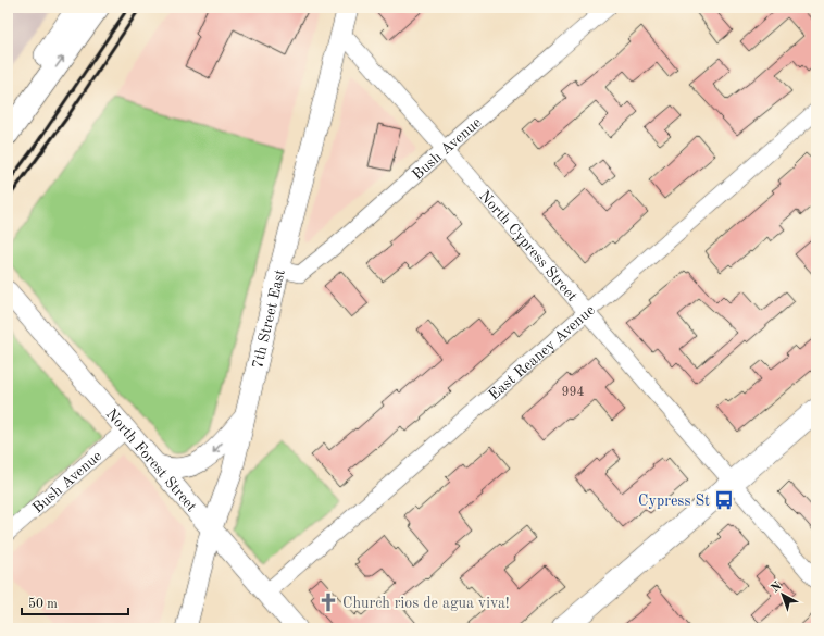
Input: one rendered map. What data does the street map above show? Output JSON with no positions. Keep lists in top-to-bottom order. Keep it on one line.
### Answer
{"streets":{"street":["Bush Avenue","North Cypress Street","7th Street East","East Reaney Avenue","North Forest Street"]},"crossings":[["Bush Avenue","North Cypress Street"],["Bush Avenue","7th Street East"],["Bush Avenue","North Forest Street"],["North Cypress Street","7th Street East"],["North Cypress Street","East Reaney Avenue"],["7th Street East","North Forest Street"],["East Reaney Avenue","North Forest Street"]],"places":{"bus stop":["Cypress St"],"church":["Church rios de agua viva!"]},"house_numbers":["994"],"scale_bar":"50 m","north":"top left"}
